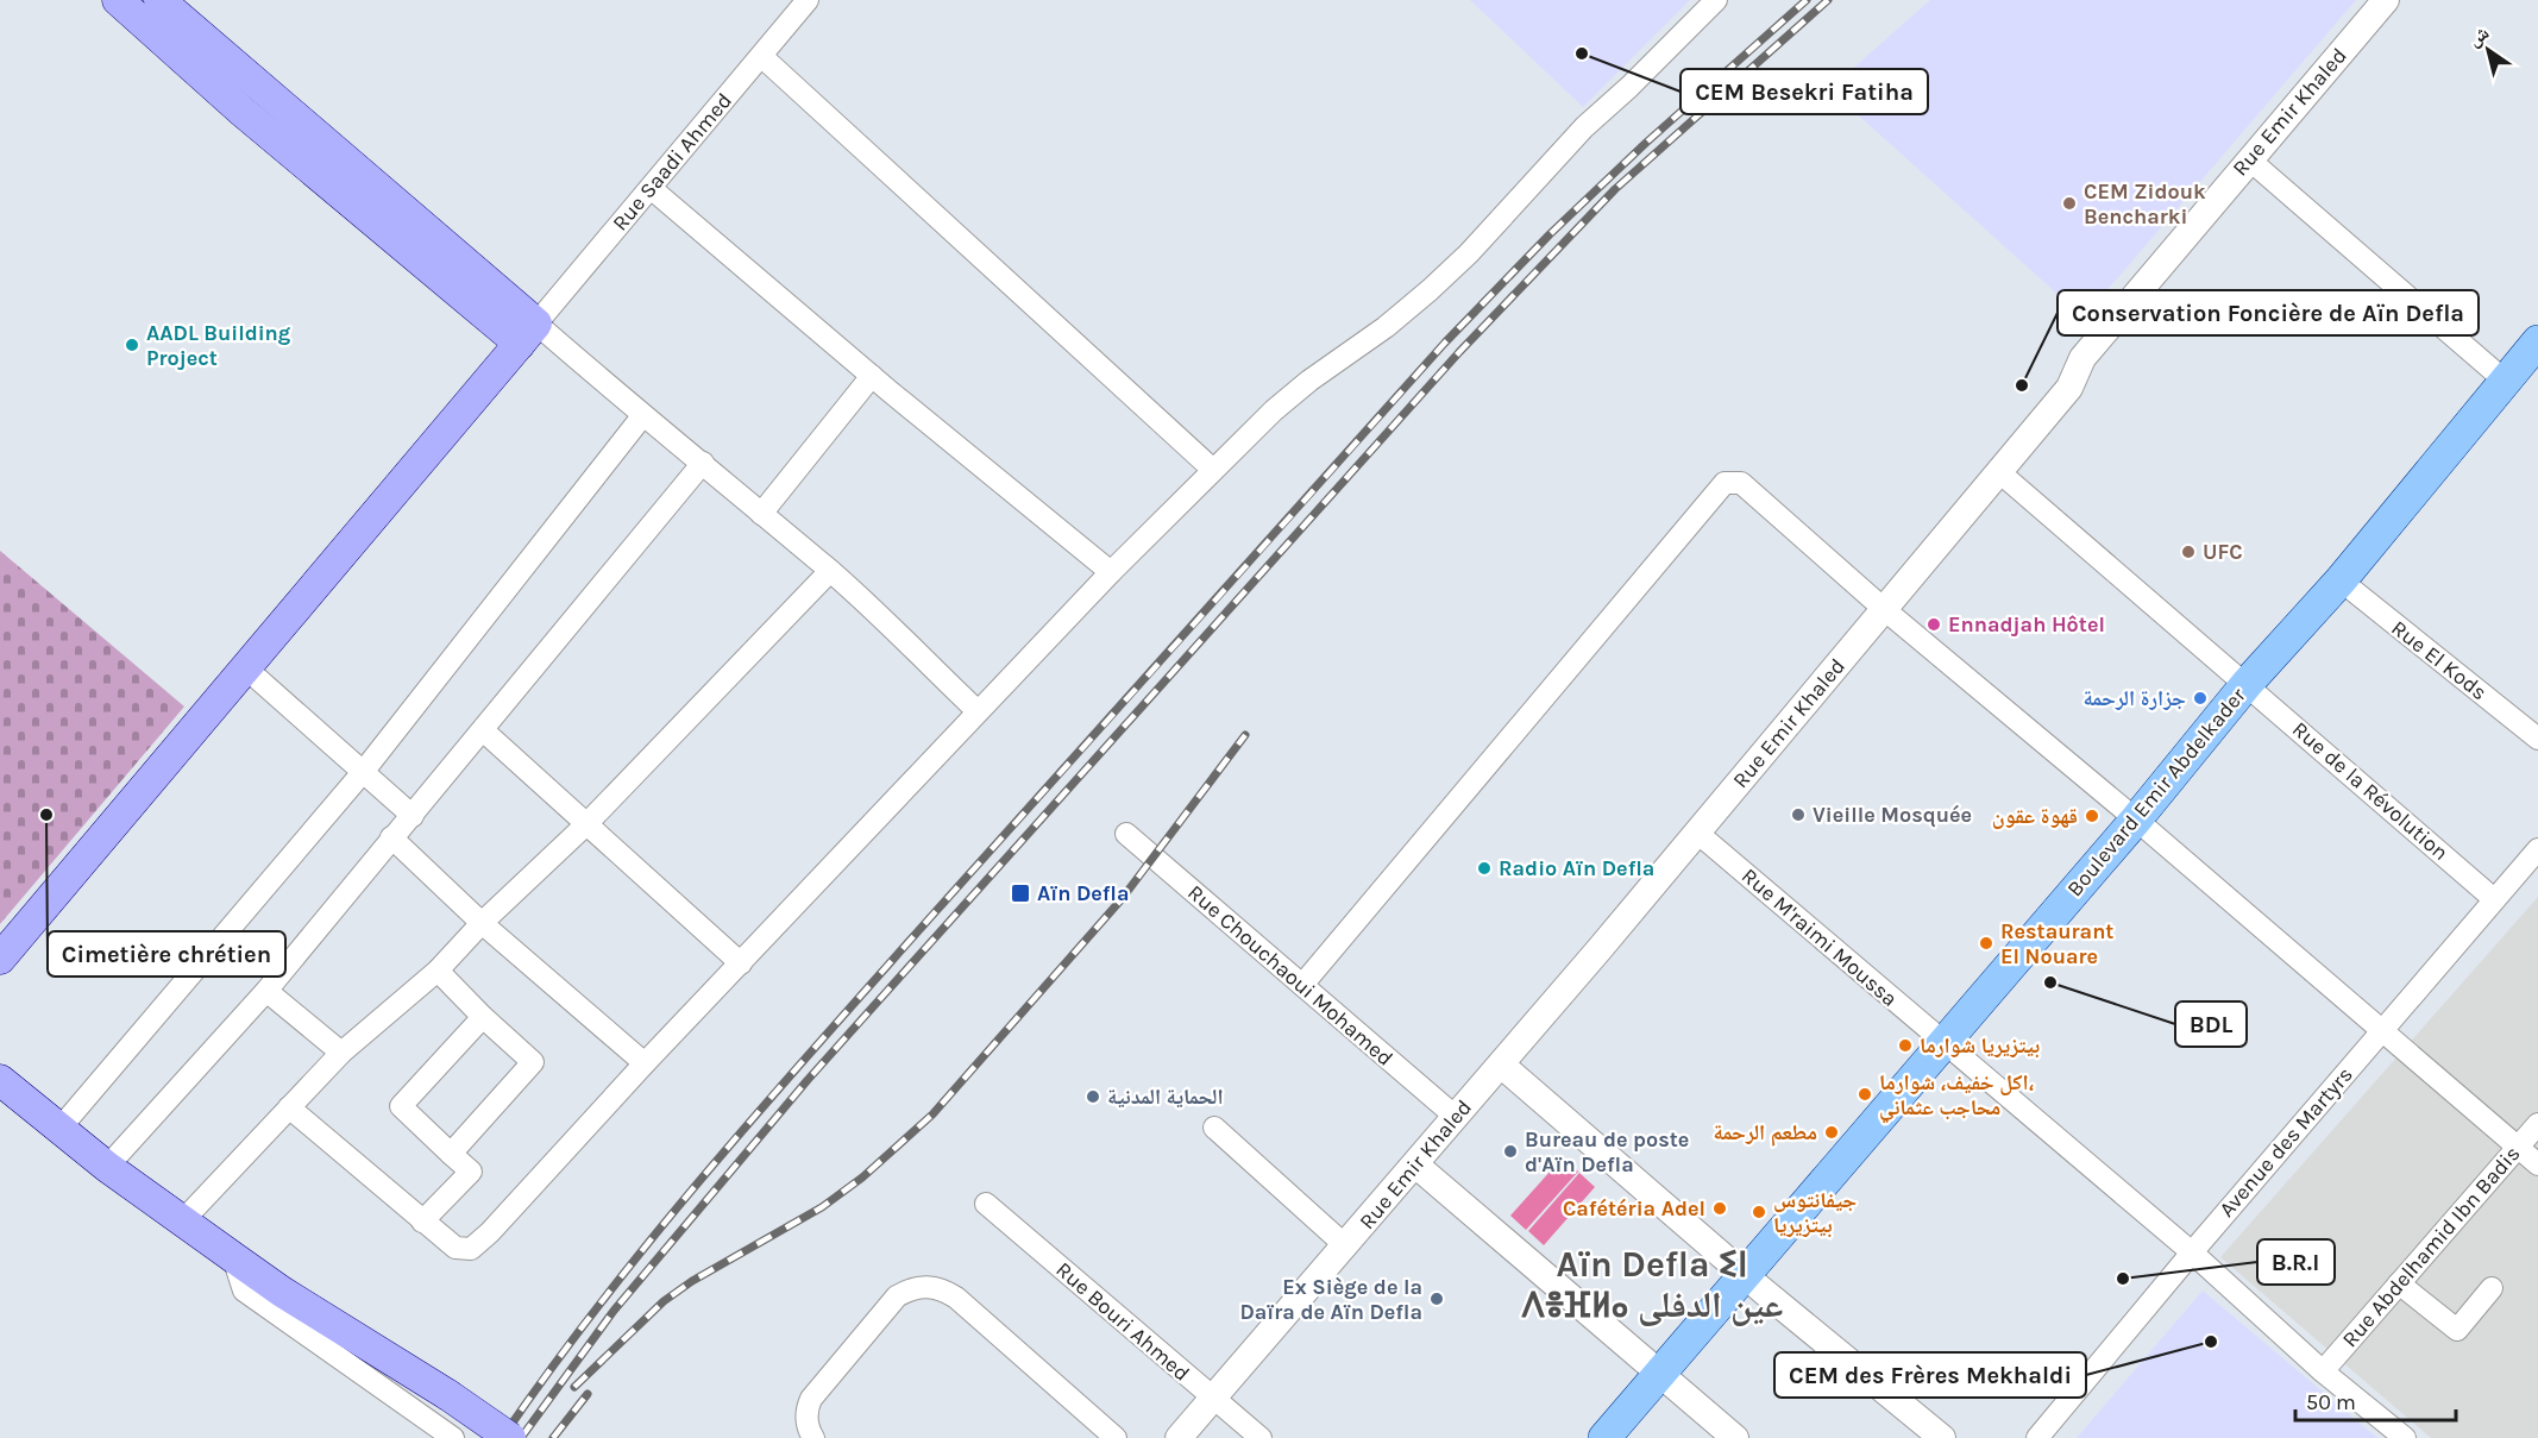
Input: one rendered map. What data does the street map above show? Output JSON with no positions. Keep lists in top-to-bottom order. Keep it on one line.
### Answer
{"streets":{"main road":["Boulevard Emir Abdelkader"],"street":["Rue Emir Khaled","Rue Saadi Ahmed","Rue El Kods","Rue de la Révolution","Rue M'raimi Moussa","Rue Chouchaoui Mohamed","Avenue des Martyrs","Rue Abdelhamid Ibn Badis","Rue Bouri Ahmed"]},"crossings":[["Rue Emir Khaled","Rue de la Révolution"],["Rue Emir Khaled","Rue M'raimi Moussa"],["Rue Emir Khaled","Rue Chouchaoui Mohamed"],["Rue Emir Khaled","Rue Bouri Ahmed"],["Rue El Kods","Boulevard Emir Abdelkader"],["Rue de la Révolution","Boulevard Emir Abdelkader"],["Rue de la Révolution","Avenue des Martyrs"],["Boulevard Emir Abdelkader","Rue M'raimi Moussa"],["Rue M'raimi Moussa","Avenue des Martyrs"],["Rue M'raimi Moussa","Rue Abdelhamid Ibn Badis"]],"districts":["Aïn Defla ⵉⵏ ⴷⴻⴼⵍⴰ عين الدفلى"],"places":{"other":["CEM Besekri Fatiha","CEM Zidouk Bencharki","AADL Building Project","Conservation Foncière de Aïn Defla","UFC","Ennadjah Hôtel","جزارة الرحمة","Cimetière chrétien","Vieille Mosquée","قهوة عقون","Radio Aïn Defla","Restaurant El Nouare","BDL","بيتزيريا شوارما","اكل خفيف، شوارما، محاجب عثماني","الحماية المدنية","مطعم الرحمة","Bureau de poste d'Aïn Defla","Cafétéria Adel","جيفانتوس بيتزيريا","B.R.I","Ex Siège de la Daïra de Aïn Defla","CEM des Frères Mekhaldi"],"transit":["Aïn Defla"]},"scale_bar":"50 m","north":"top left"}
